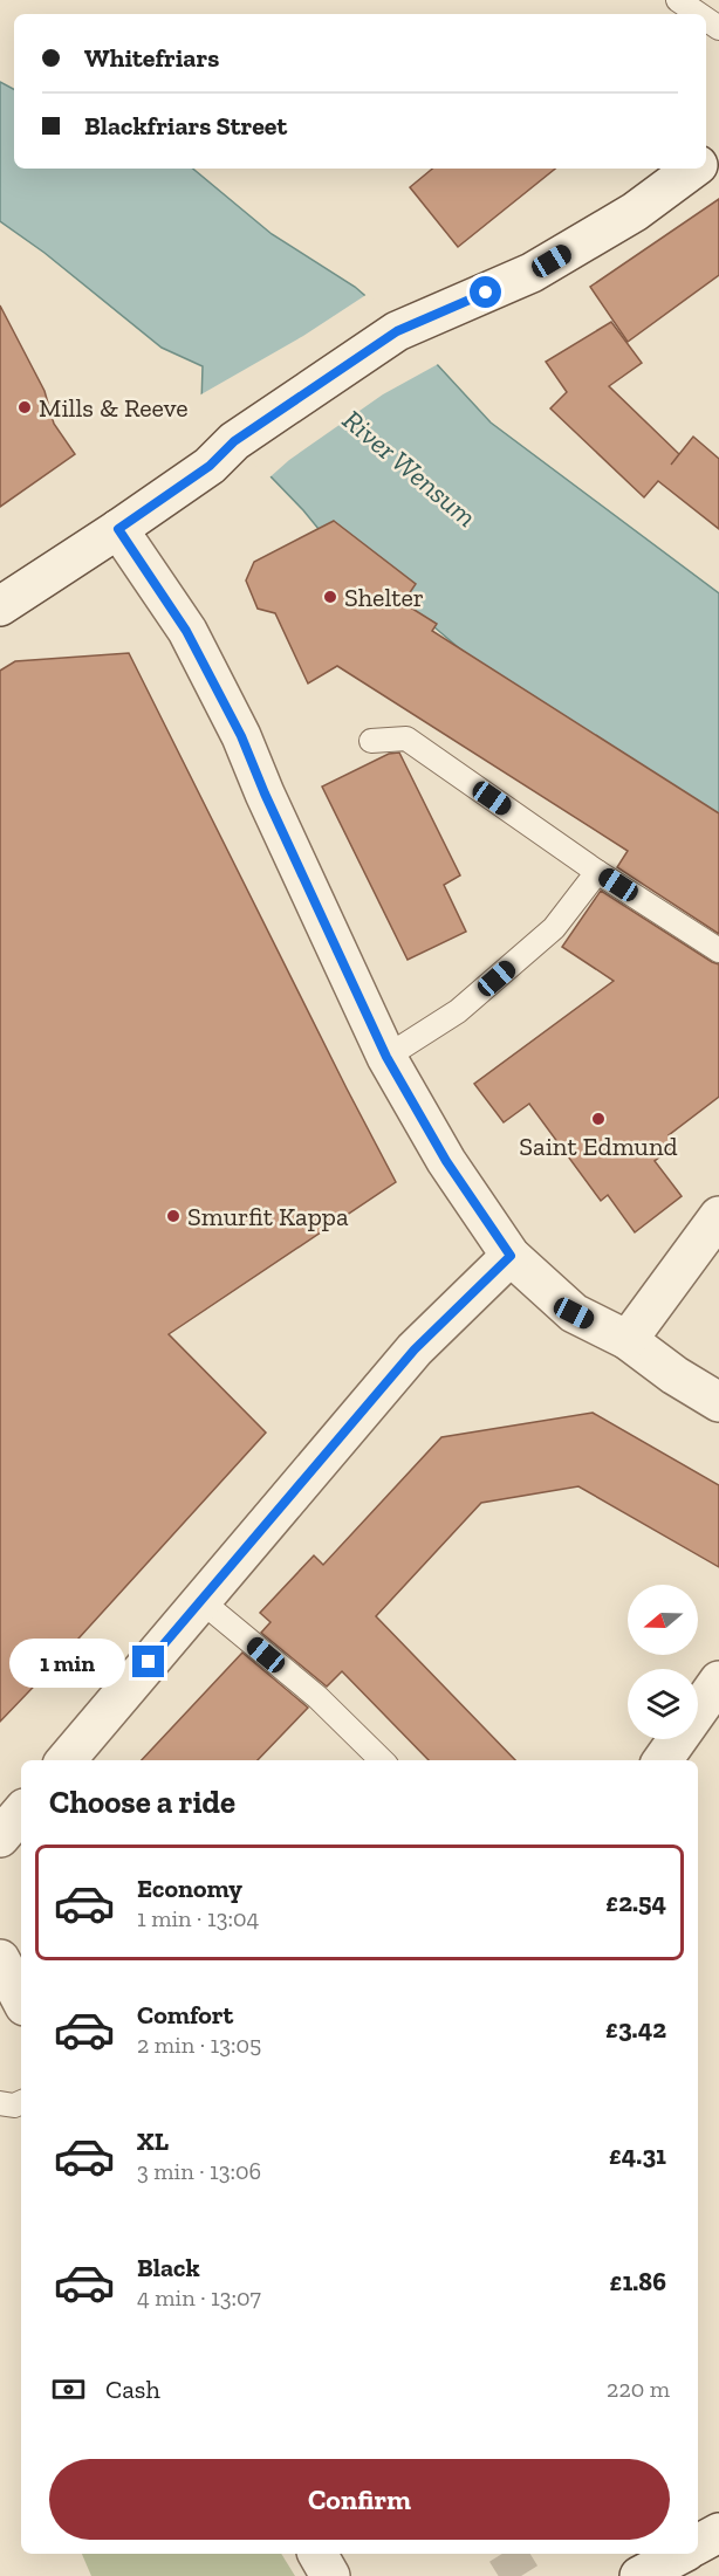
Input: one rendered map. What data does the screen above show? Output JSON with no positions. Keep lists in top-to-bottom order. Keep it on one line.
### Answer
{"water":["River Wensum"],"places":["Mills & Reeve","Shelter","Saint Edmund","Smurfit Kappa"],"north":"left","page":{"banner":["Whitefriars","Blackfriars Street"],"bubble":"1 min","heading":"Choose a ride","list":[{"name":"Economy","note":"1 min · 13:04","value":"£2.54"},{"name":"Comfort","note":"2 min · 13:05","value":"£3.42"},{"name":"XL","note":"3 min · 13:06","value":"£4.31"},{"name":"Black","note":"4 min · 13:07","value":"£1.86"}],"pay":["Cash","220 m"],"buttons":"Confirm"}}
